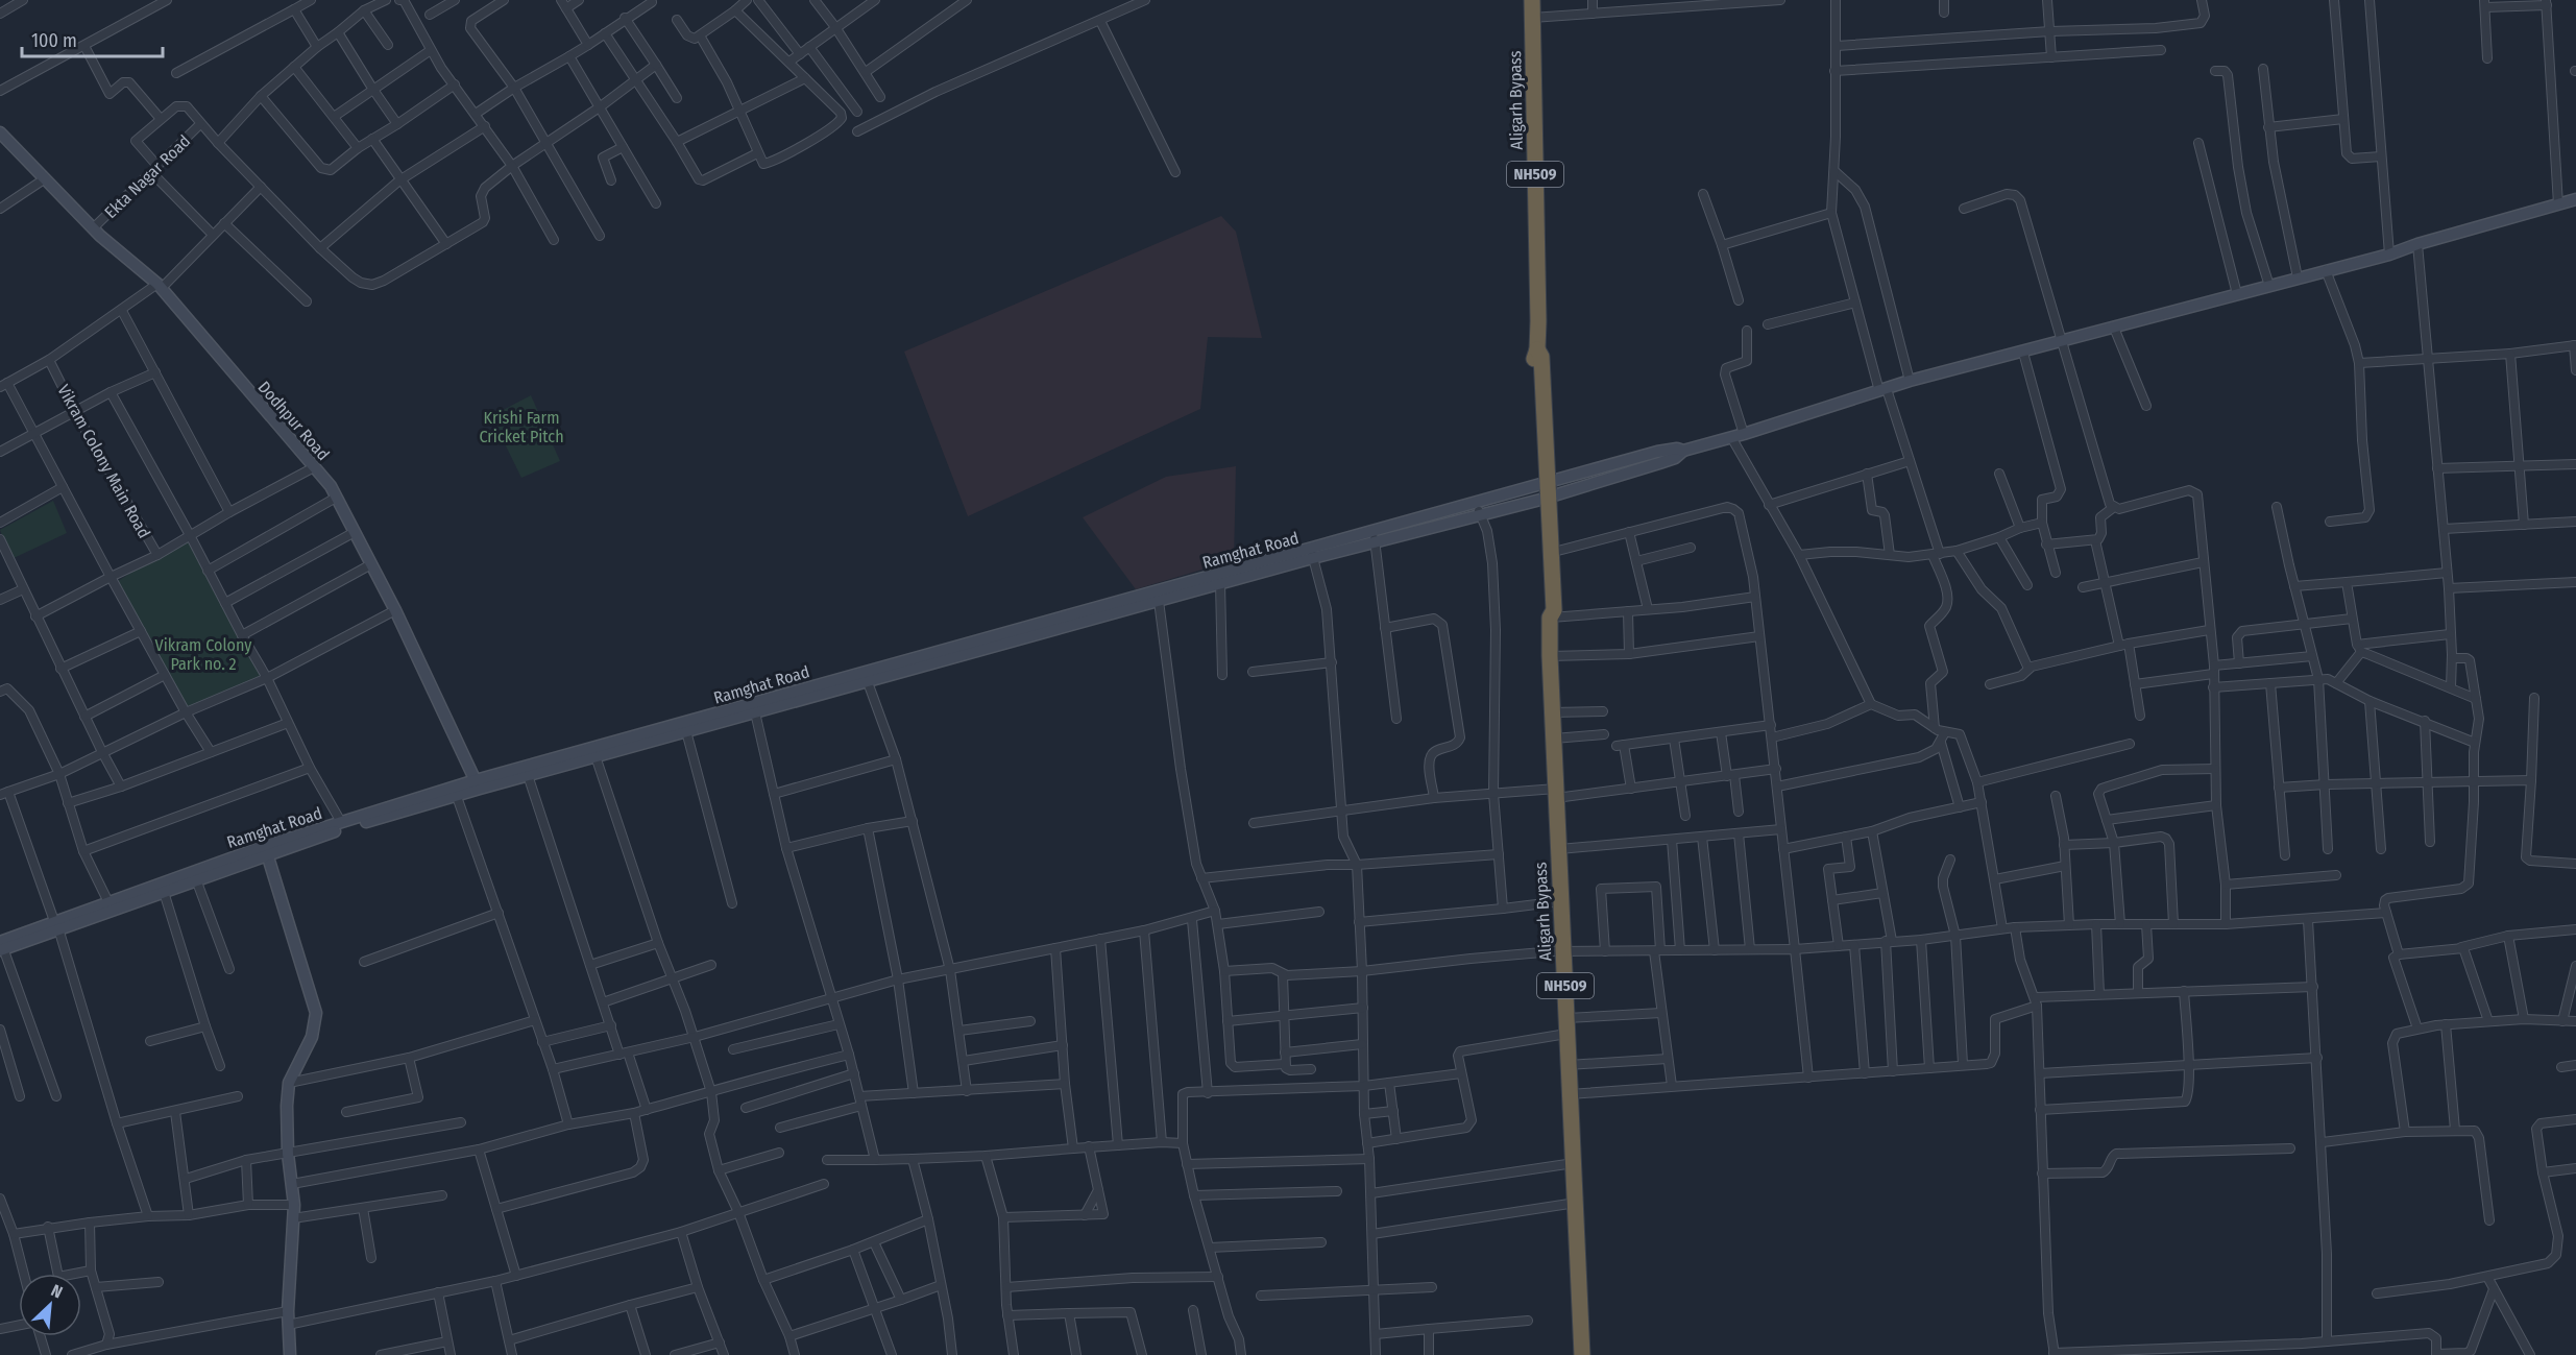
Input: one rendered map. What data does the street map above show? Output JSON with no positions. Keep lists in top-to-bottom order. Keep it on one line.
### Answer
{"streets":{"highway":["Aligarh Bypass","NH509"],"main road":["Dodhpur Road","Ramghat Road"],"street":["Ekta Nagar Road","Vikram Colony Main Road"]},"crossings":[["Aligarh Bypass","Ramghat Road"],["Ekta Nagar Road","Dodhpur Road"],["Dodhpur Road","Ramghat Road"]],"parks":["Krishi Farm Cricket Pitch","Vikram Colony Park no. 2"],"scale_bar":"100 m","north":"top right"}
